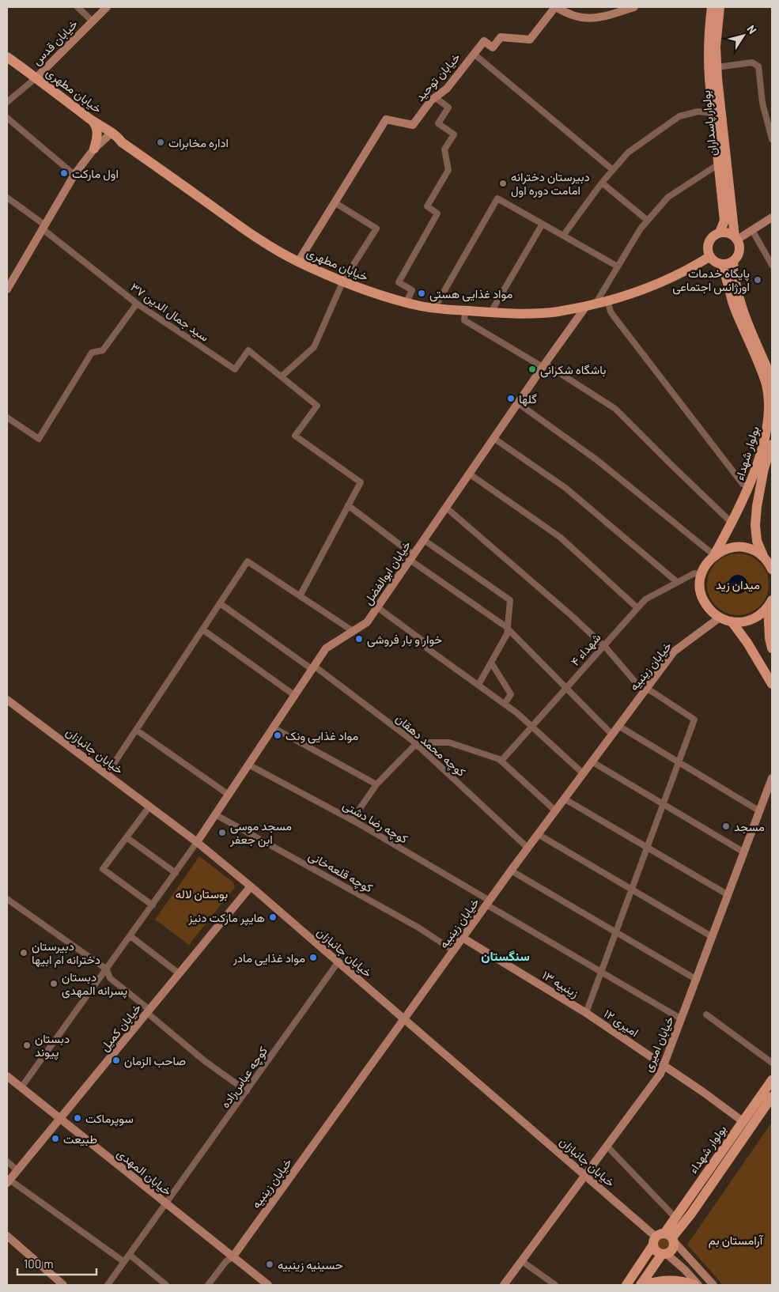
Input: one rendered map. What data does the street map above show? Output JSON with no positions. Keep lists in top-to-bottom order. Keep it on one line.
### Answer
{"streets":{"main road":["خیابان مطهری","بولوار پاسداران","بولوار شهداء"],"street":["خیابان قدس","خیابان توحید","سید جمال الدین ۳۷","خیابان ابوالفضل","شهداء ۴","خیابان زینبیه","کوچه محمد دهقان","خیابان جانبازان","کوچه رضا دشتی","کوچه قلعه‌خانی","زینبیه ۱۳","امیری ۱۲","خیابان کمیل","خیابان امیری","کوچه عباس‌زاده","خیابان المهدی"]},"crossings":[["خیابان قدس","خیابان مطهری"],["خیابان توحید","خیابان مطهری"],["خیابان مطهری","بولوار پاسداران"],["خیابان مطهری","بولوار شهداء"],["خیابان مطهری","خیابان ابوالفضل"],["بولوار پاسداران","بولوار شهداء"],["بولوار شهداء","شهداء ۴"],["بولوار شهداء","خیابان جانبازان"],["بولوار شهداء","امیری ۱۲"],["خیابان ابوالفضل","کوچه محمد دهقان"],["خیابان ابوالفضل","خیابان جانبازان"],["خیابان ابوالفضل","کوچه رضا دشتی"],["خیابان ابوالفضل","کوچه قلعه‌خانی"],["خیابان زینبیه","کوچه محمد دهقان"],["خیابان زینبیه","خیابان جانبازان"],["خیابان زینبیه","کوچه رضا دشتی"],["خیابان زینبیه","کوچه قلعه‌خانی"],["خیابان زینبیه","زینبیه ۱۳"],["خیابان زینبیه","خیابان المهدی"],["خیابان جانبازان","خیابان کمیل"],["خیابان جانبازان","خیابان امیری"],["خیابان جانبازان","کوچه عباس‌زاده"],["کوچه رضا دشتی","خیابان امیری"],["زینبیه ۱۳","امیری ۱۲"],["امیری ۱۲","خیابان امیری"],["خیابان کمیل","خیابان المهدی"],["کوچه عباس‌زاده","خیابان المهدی"]],"districts":["سنگستان"],"parks":["میدان زید","بوستان لاله","آرامستان بم"],"places":["اداره مخابرات","اول مارکت","دبیرستان دخترانه امامت دوره اول","پایگاه خدمات اورژانس اجتماعی","مواد غذایی هستی","باشگاه شکرانی","گلها","خوار و بار فروشی","مواد غذایی ونک","مسجد","مسجد موسی ابن جعفر","هایپر مارکت دنیز","دبیرستان دخترانه ام ابیها","مواد غذایی مادر","دبستان پسرانه المهدی","دبستان پیوند","صاحب الزمان","سوپرماکت","طبیعت","حسینیه زینبیه"],"scale_bar":"100 m","north":"top right"}
